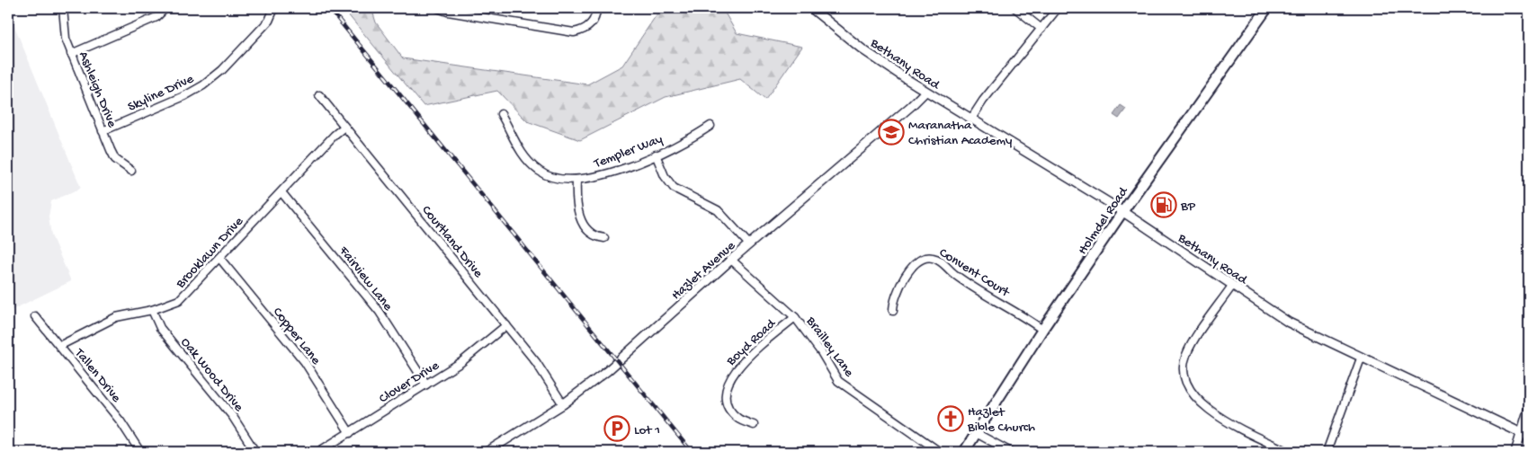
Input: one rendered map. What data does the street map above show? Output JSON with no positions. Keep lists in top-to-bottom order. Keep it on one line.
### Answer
{"streets":{"main road":["Holmdel Road"],"street":["Bethany Road","Ashleigh Drive","Skyline Drive","Templer Way","Courtland Drive","Brooklawn Drive","Hazlet Avenue","Convent Court","Fairview Lane","Copper Lane","Boyd Road","Brailley Lane","Oak Wood Drive","Tallen Drive","Clover Drive"]},"crossings":[["Bethany Road","Holmdel Road"],["Bethany Road","Hazlet Avenue"],["Ashleigh Drive","Skyline Drive"],["Holmdel Road","Convent Court"],["Courtland Drive","Brooklawn Drive"],["Courtland Drive","Hazlet Avenue"],["Courtland Drive","Clover Drive"],["Brooklawn Drive","Fairview Lane"],["Brooklawn Drive","Copper Lane"],["Brooklawn Drive","Oak Wood Drive"],["Brooklawn Drive","Tallen Drive"],["Hazlet Avenue","Brailley Lane"],["Fairview Lane","Clover Drive"],["Copper Lane","Clover Drive"],["Boyd Road","Brailley Lane"]],"places":{"school or university":["Maranatha Christian Academy"],"fuel station":["BP"],"church":["Hazlet Bible Church"],"parking":["Lot 1"]}}
